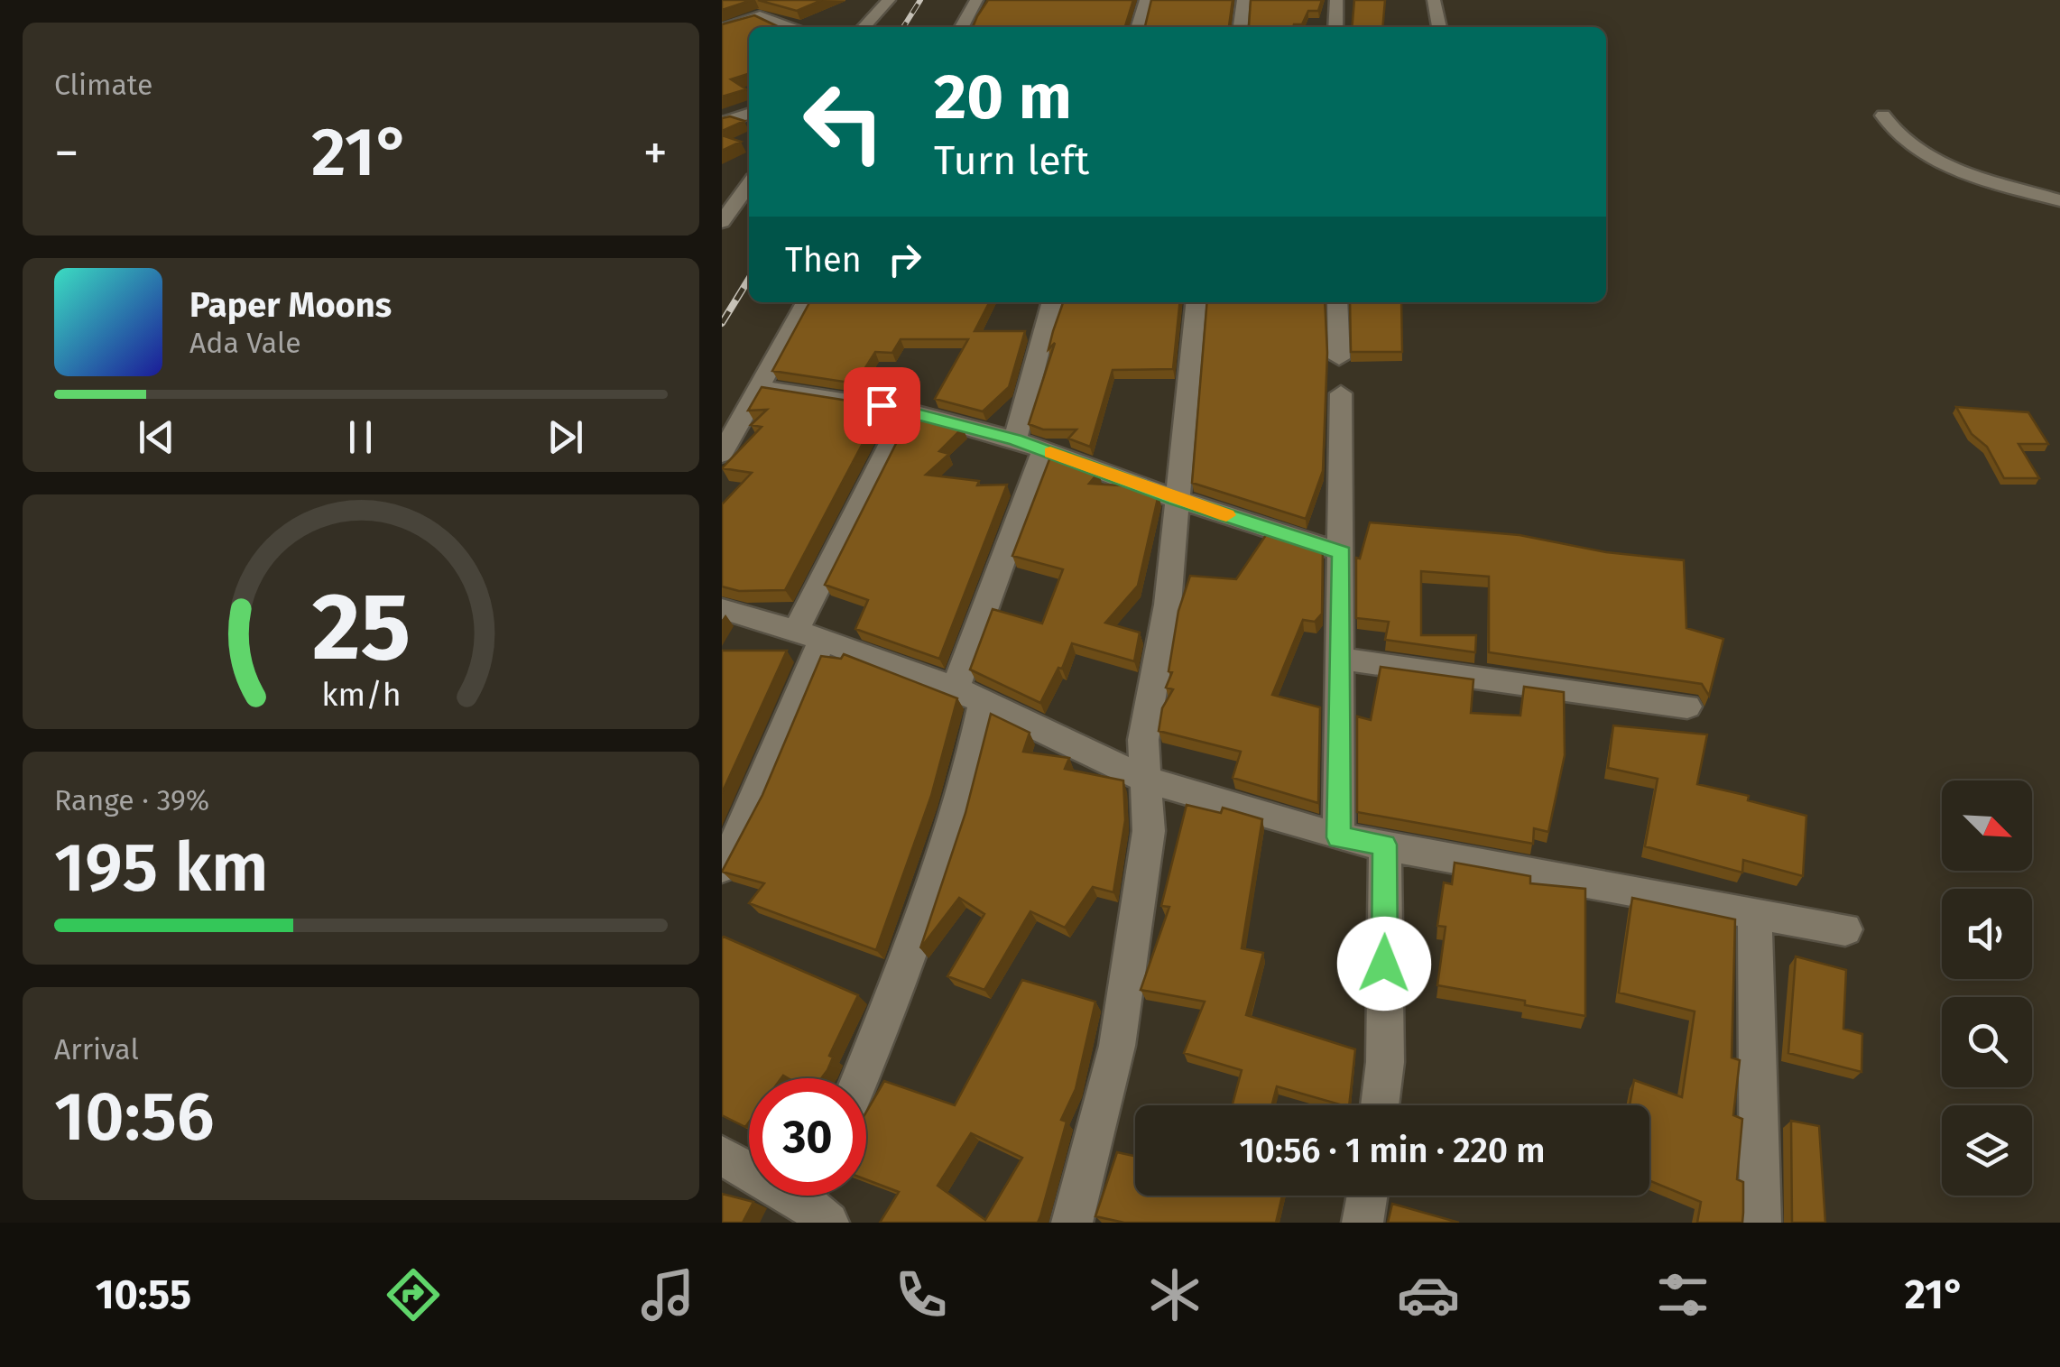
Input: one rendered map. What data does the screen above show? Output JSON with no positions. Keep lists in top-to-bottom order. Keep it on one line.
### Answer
{"north":"bottom right","page":{"tile":["Climate",["Range · 39%","195 km"],["Arrival","10:56"]],"turn":["20 m","Turn left"],"heat":["−","21°","+"],"then":"Then","song":["Paper Moons","Ada Vale"],"limit":"30","trip":"10:56 · 1 min · 220 m","tabs":["10:55","21°"],"gauge":["25","km/h"]}}
